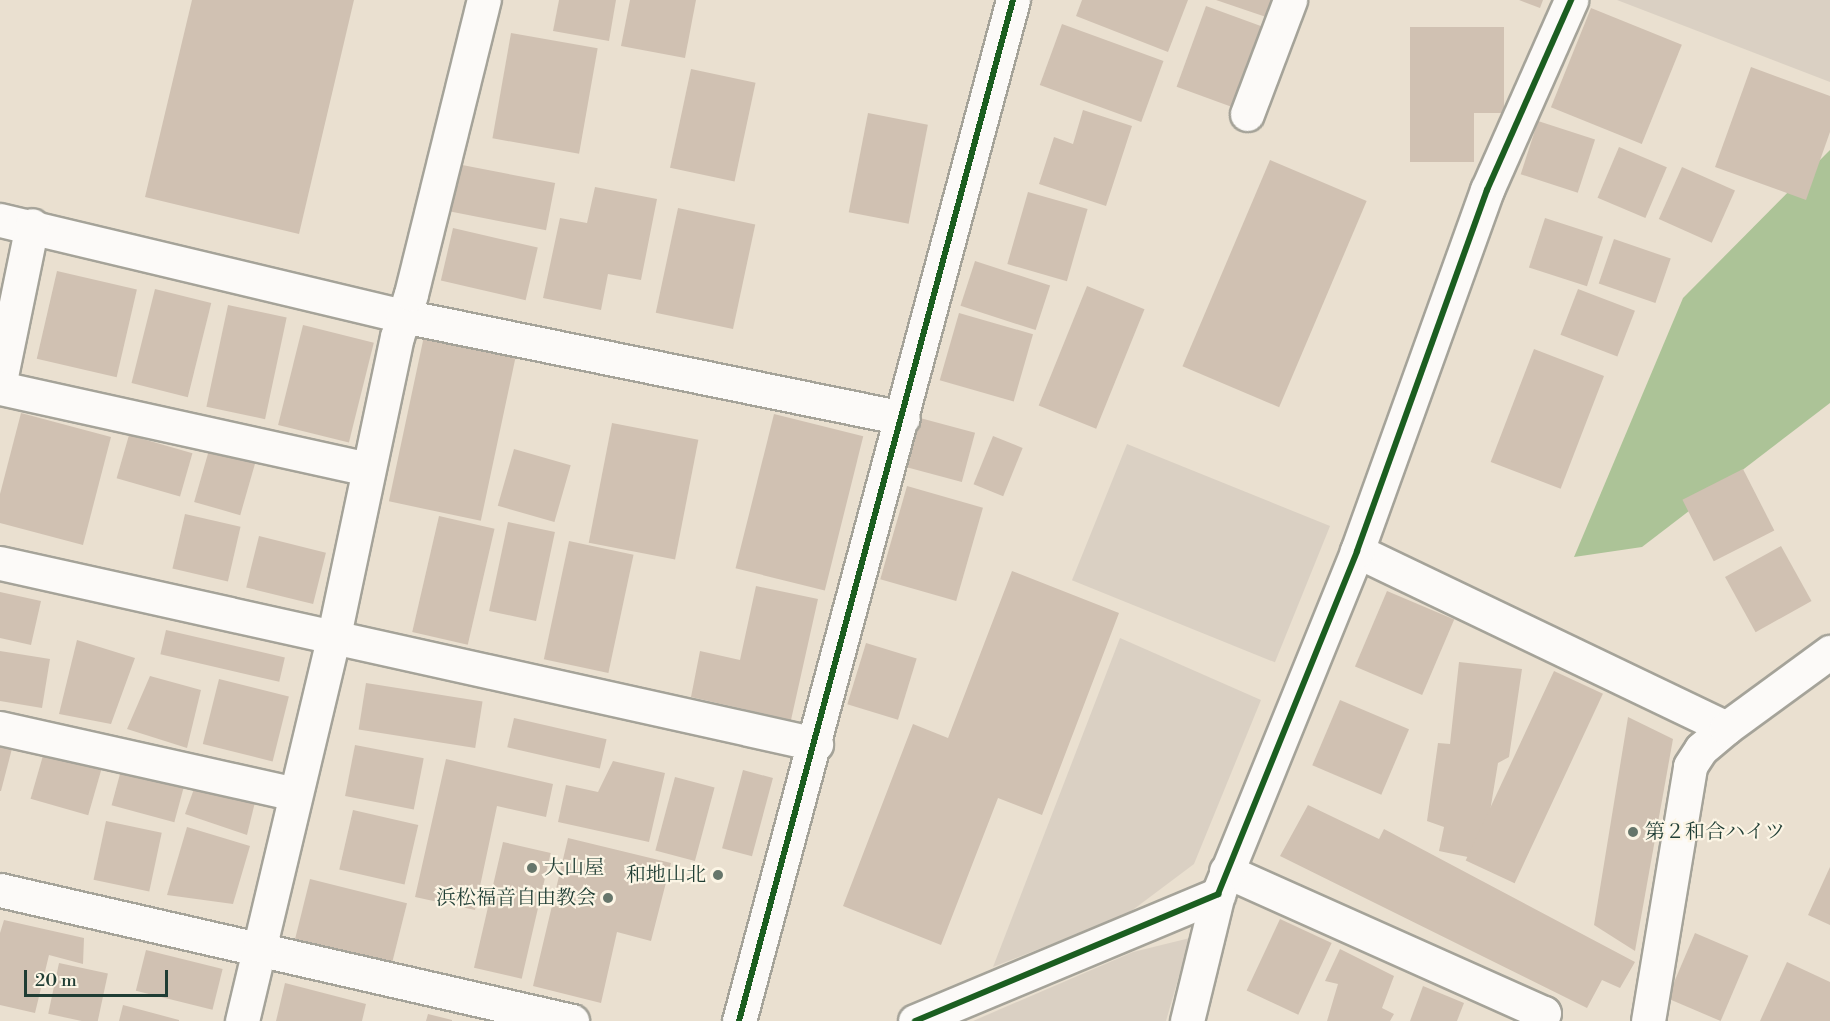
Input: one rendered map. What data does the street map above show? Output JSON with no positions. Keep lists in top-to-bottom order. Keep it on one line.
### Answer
{"places":["第２和合ハイツ","大山屋","和地山北","浜松福音自由教会"],"scale_bar":"20 m"}
